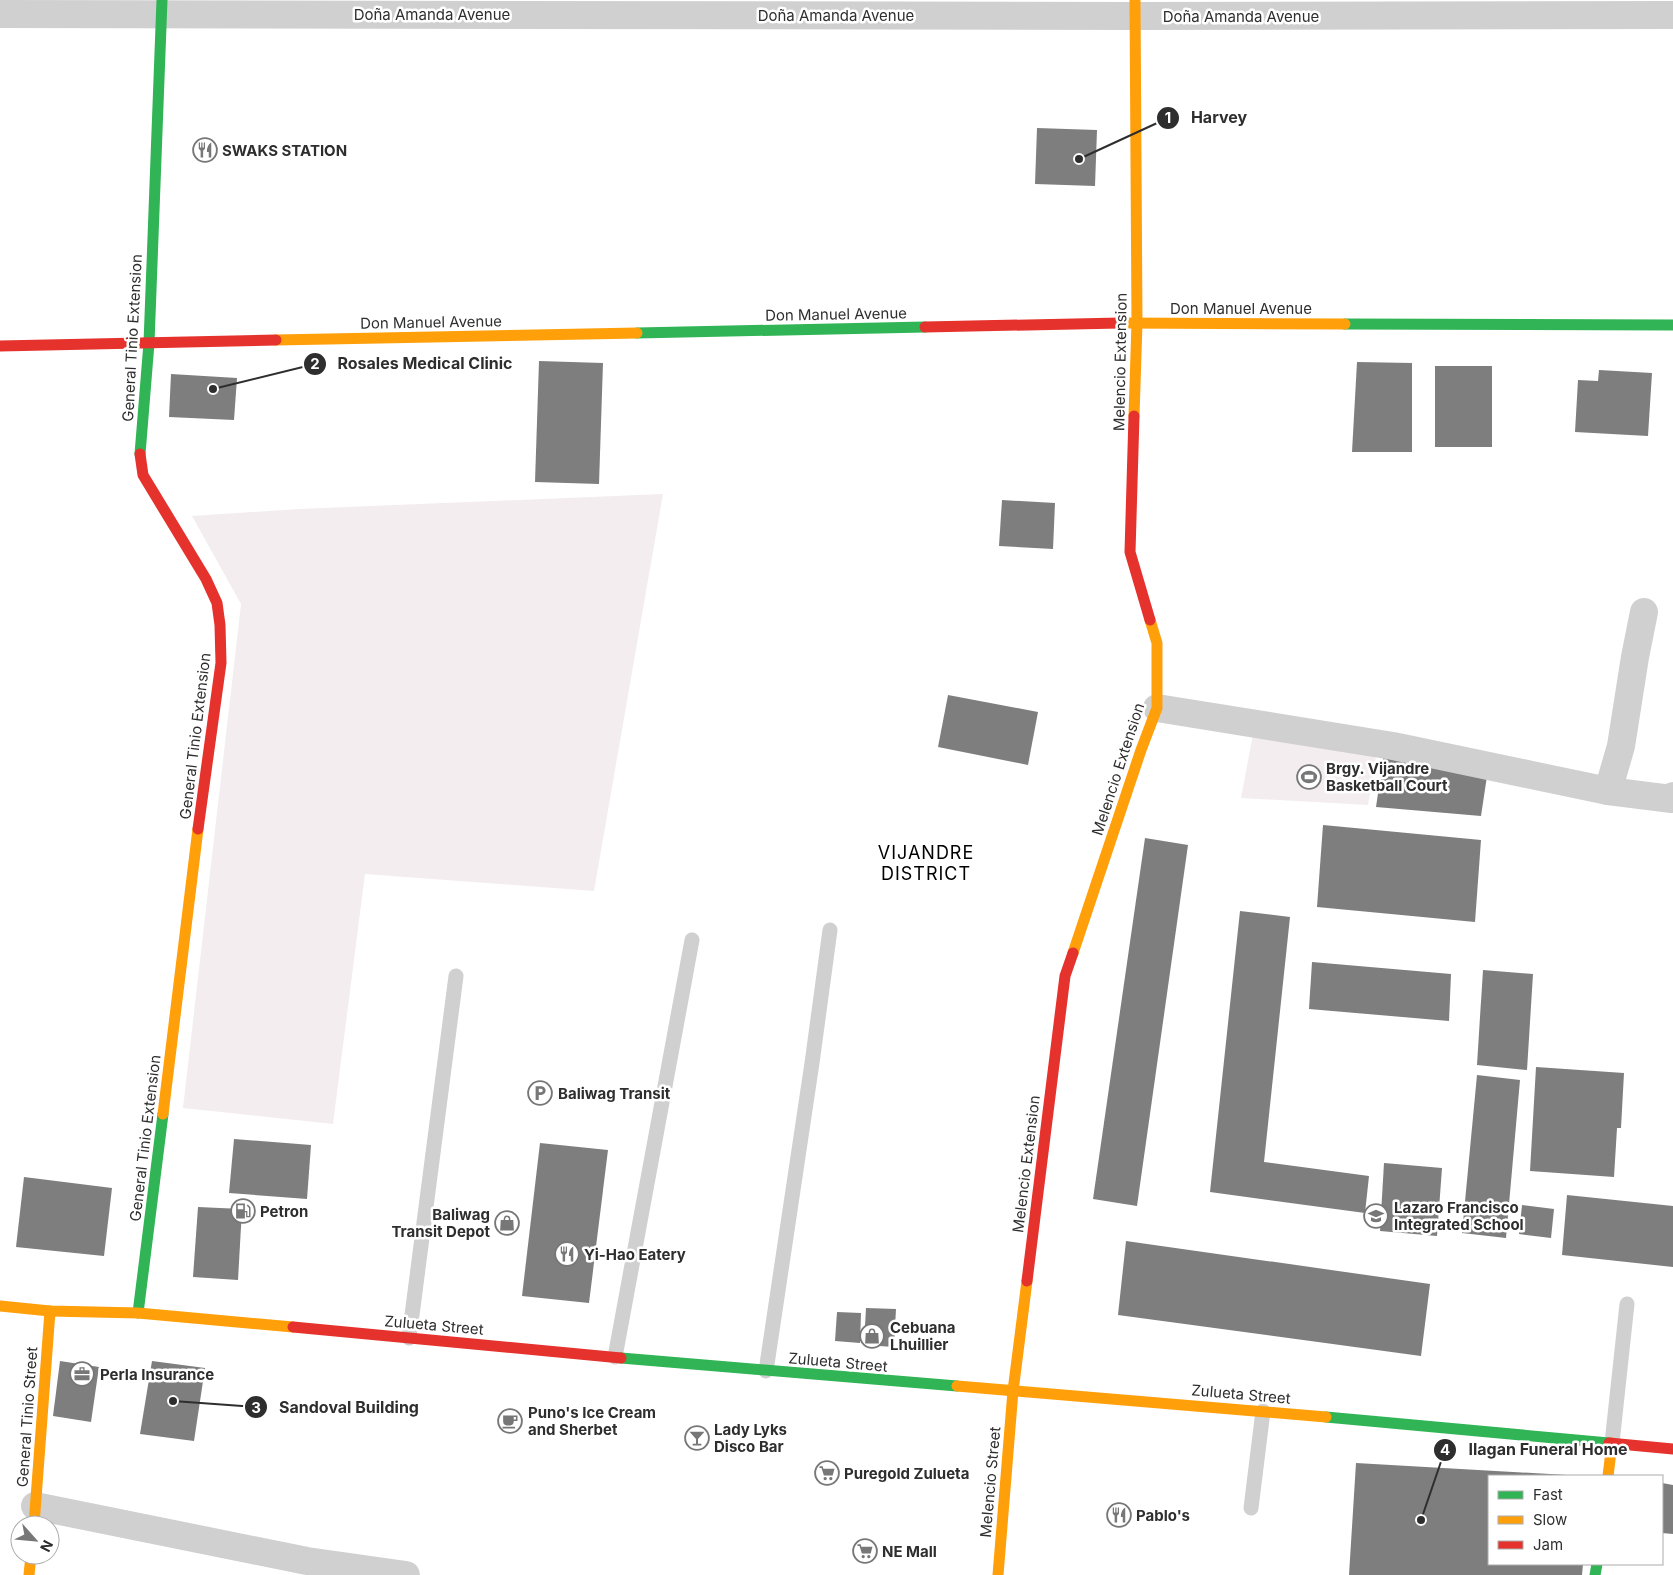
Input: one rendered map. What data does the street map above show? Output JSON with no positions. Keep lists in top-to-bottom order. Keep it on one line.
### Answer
{"streets":{"street":["Doña Amanda Avenue","Don Manuel Avenue","General Tinio Extension","Melencio Extension","Zulueta Street","General Tinio Street","Melencio Street"]},"crossings":[["Doña Amanda Avenue","General Tinio Extension"],["Doña Amanda Avenue","Melencio Extension"],["Don Manuel Avenue","General Tinio Extension"],["Don Manuel Avenue","Melencio Extension"],["General Tinio Extension","Zulueta Street"],["Melencio Extension","Zulueta Street"],["Melencio Extension","Melencio Street"],["Zulueta Street","General Tinio Street"],["Zulueta Street","Melencio Street"]],"districts":["VIJANDRE DISTRICT"],"places":{"restaurant":["SWAKS STATION","Yi-Hao Eatery","Pablo's"],"other":["Harvey","Rosales Medical Clinic","Sandoval Building","Ilagan Funeral Home"],"sports":["Brgy. Vijandre Basketball Court"],"parking":["Baliwag Transit"],"fuel station":["Petron"],"school or university":["Lazaro Francisco Integrated School"],"shop":["Baliwag Transit Depot","Cebuana Lhuillier"],"office":["Perla Insurance"],"cafe":["Puno's Ice Cream and Sherbet"],"bar":["Lady Lyks Disco Bar"],"supermarket":["Puregold Zulueta","NE Mall"]},"legend":["Fast","Slow","Jam"],"north":"bottom right"}
